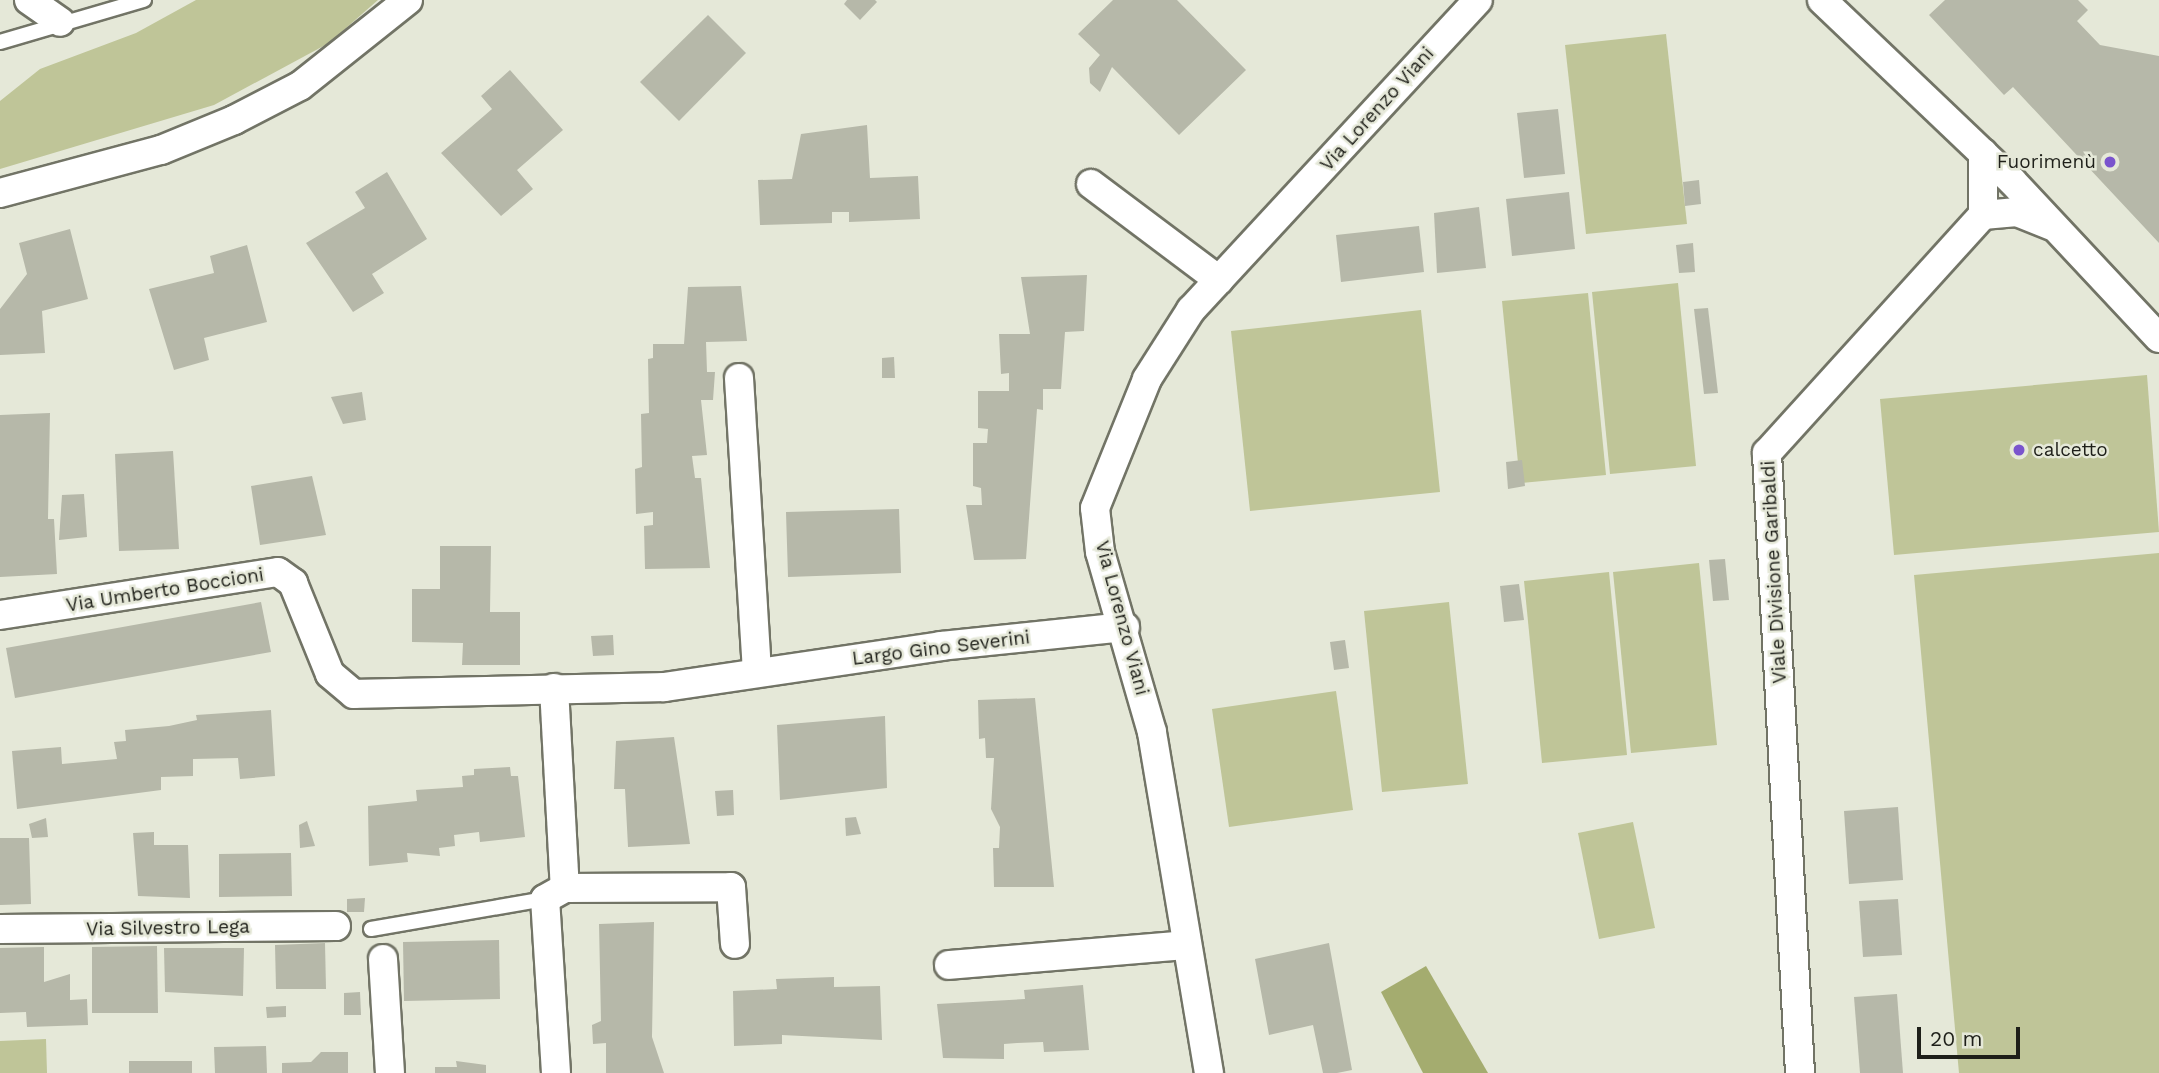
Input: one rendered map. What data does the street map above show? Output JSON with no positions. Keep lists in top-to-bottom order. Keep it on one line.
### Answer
{"streets":{"street":["Via Lorenzo Viani","Viale Divisione Garibaldi","Via Umberto Boccioni","Largo Gino Severini","Via Silvestro Lega"]},"crossings":[["Via Lorenzo Viani","Largo Gino Severini"],["Via Umberto Boccioni","Largo Gino Severini"]],"places":["Fuorimenù","calcetto"],"scale_bar":"20 m"}
